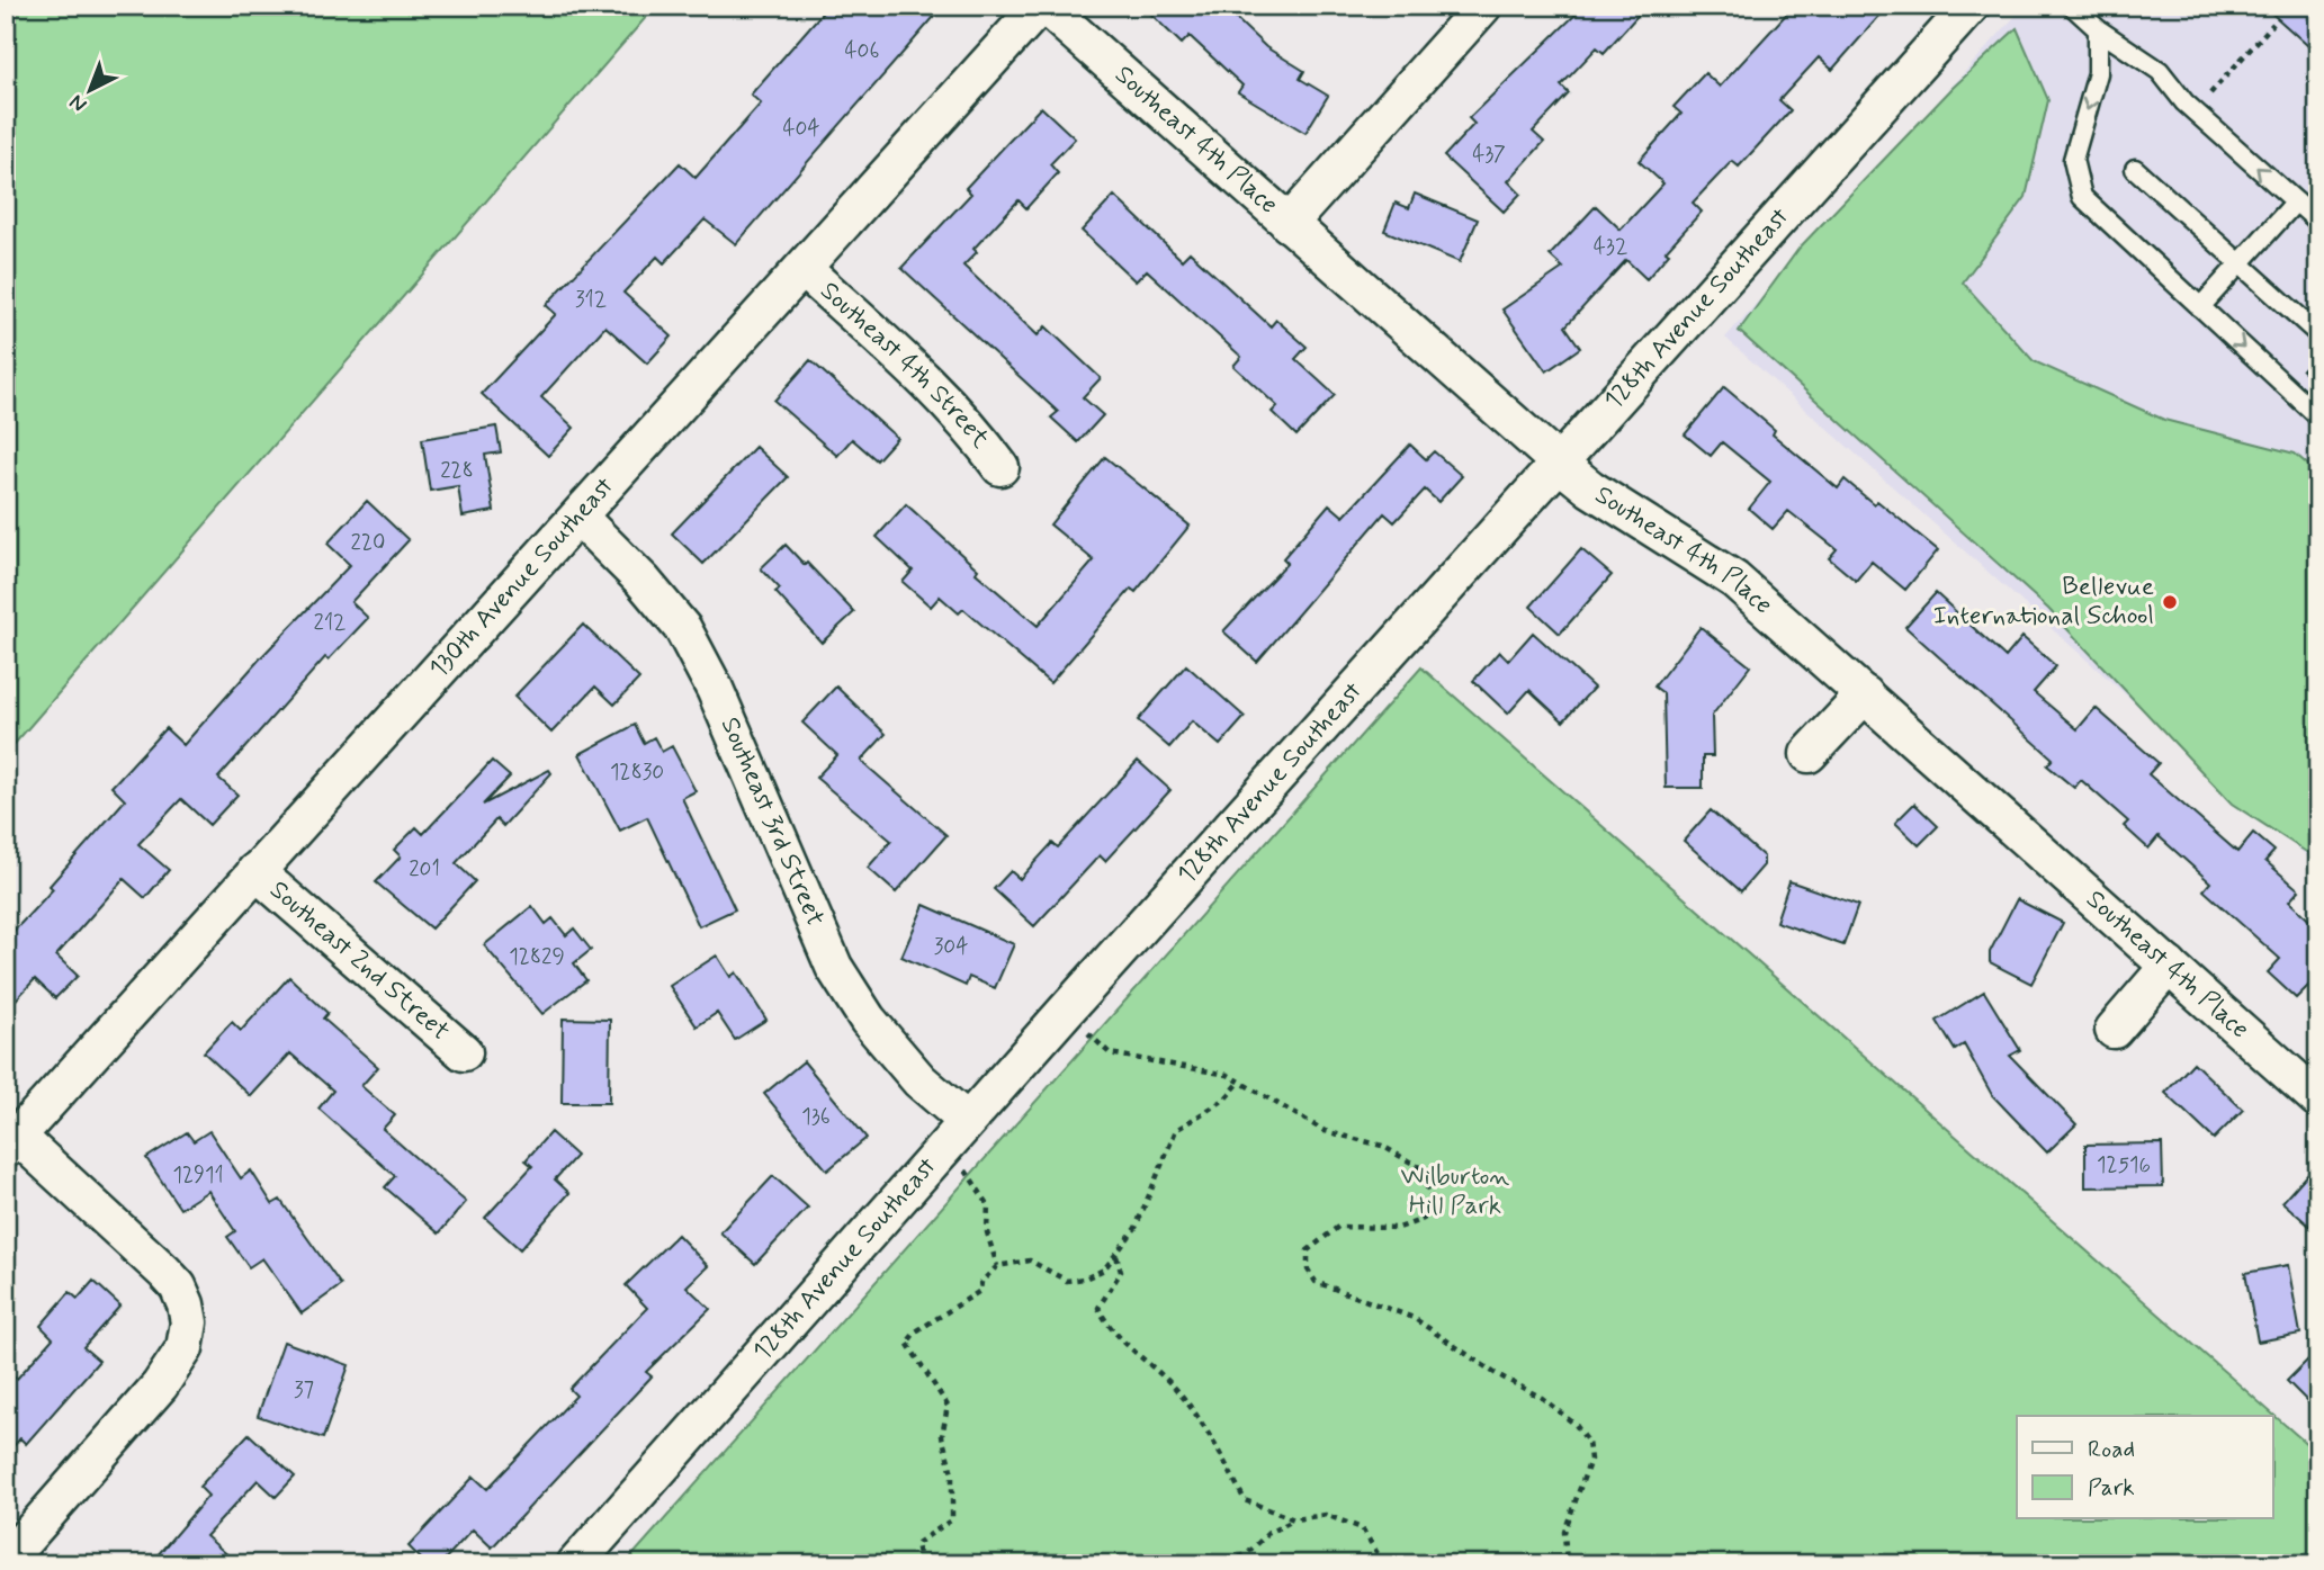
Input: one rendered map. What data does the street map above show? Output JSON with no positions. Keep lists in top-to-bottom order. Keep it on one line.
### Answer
{"streets":{"street":["Southeast 4th Place","128th Avenue Southeast","Southeast 4th Street","130th Avenue Southeast","Southeast 3rd Street","Southeast 2nd Street"]},"crossings":[["Southeast 4th Place","128th Avenue Southeast"],["Southeast 4th Place","130th Avenue Southeast"],["128th Avenue Southeast","Southeast 3rd Street"],["Southeast 4th Street","130th Avenue Southeast"],["130th Avenue Southeast","Southeast 3rd Street"],["130th Avenue Southeast","Southeast 2nd Street"]],"parks":["Wilburton Hill Park"],"places":["Bellevue International School"],"house_numbers":["406","404","437","432","312","228","220","212","12830","201","304","12829","136","12516","12911","37"],"legend":["Road","Park"],"north":"bottom left"}
